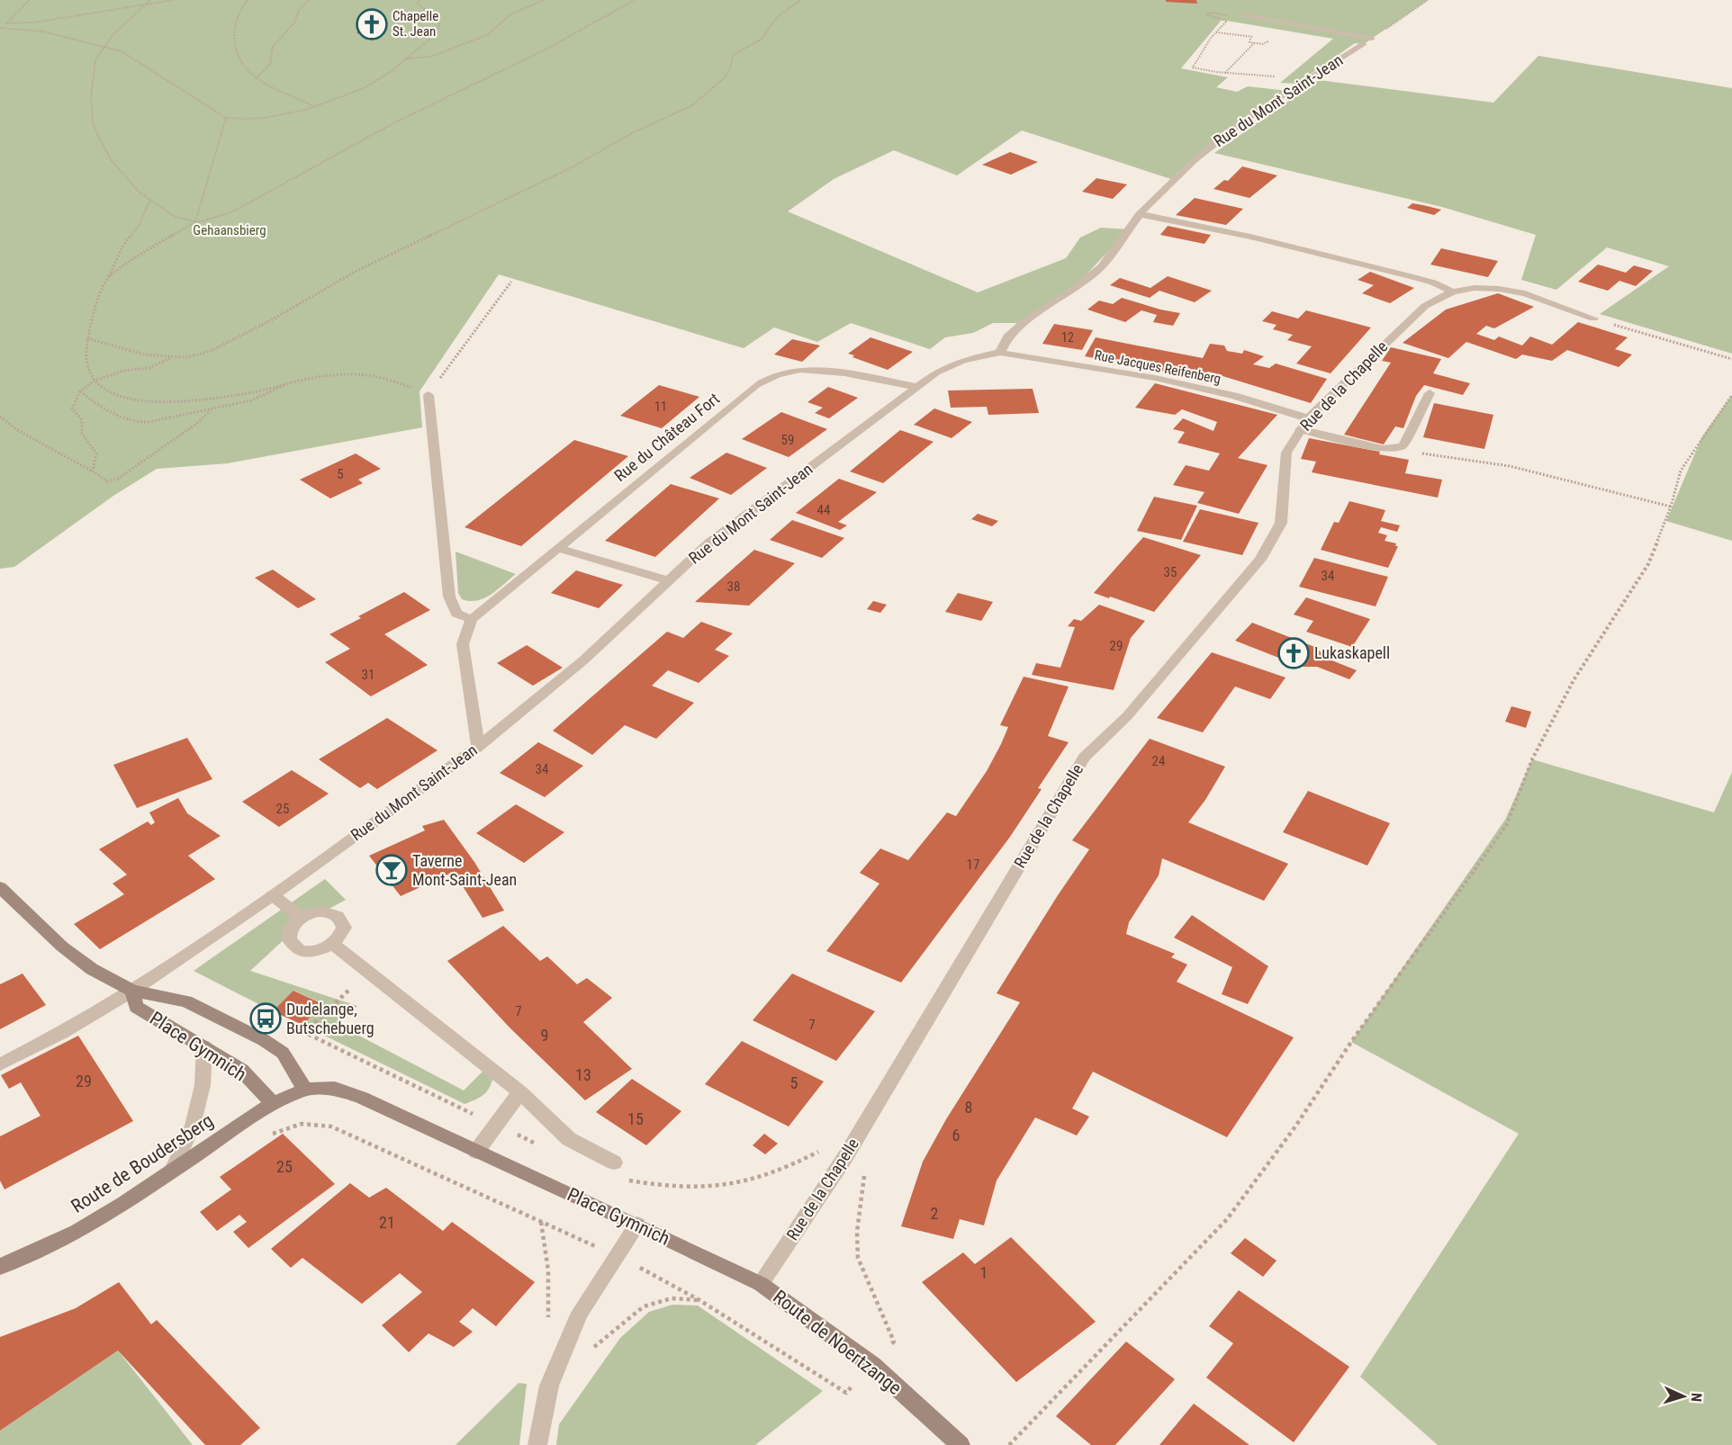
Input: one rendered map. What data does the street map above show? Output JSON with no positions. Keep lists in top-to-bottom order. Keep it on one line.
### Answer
{"streets":{"main road":["Place Gymnich","Route de Boudersberg","Route de Noertzange"],"street":["Rue du Mont Saint-Jean","Rue Jacques Reifenberg","Rue de la Chapelle","Rue du Château Fort"]},"crossings":[["Rue du Mont Saint-Jean","Rue Jacques Reifenberg"],["Rue du Mont Saint-Jean","Rue de la Chapelle"],["Rue du Mont Saint-Jean","Rue du Château Fort"],["Rue du Mont Saint-Jean","Place Gymnich"],["Rue Jacques Reifenberg","Rue de la Chapelle"],["Rue de la Chapelle","Place Gymnich"],["Rue de la Chapelle","Route de Noertzange"],["Place Gymnich","Route de Boudersberg"],["Place Gymnich","Route de Noertzange"]],"parks":["Gehaansbierg"],"places":{"church":["Chapelle St. Jean","Lukaskapell"],"bar":["Taverne Mont-Saint-Jean"],"bus stop":["Dudelange, Butschebuerg"]},"house_numbers":["12","11","59","5","44","35","34","38","29","31","24","34","25","17","7","7","9","13","29","5","8","15","6","25","2","21","1"],"north":"right"}
